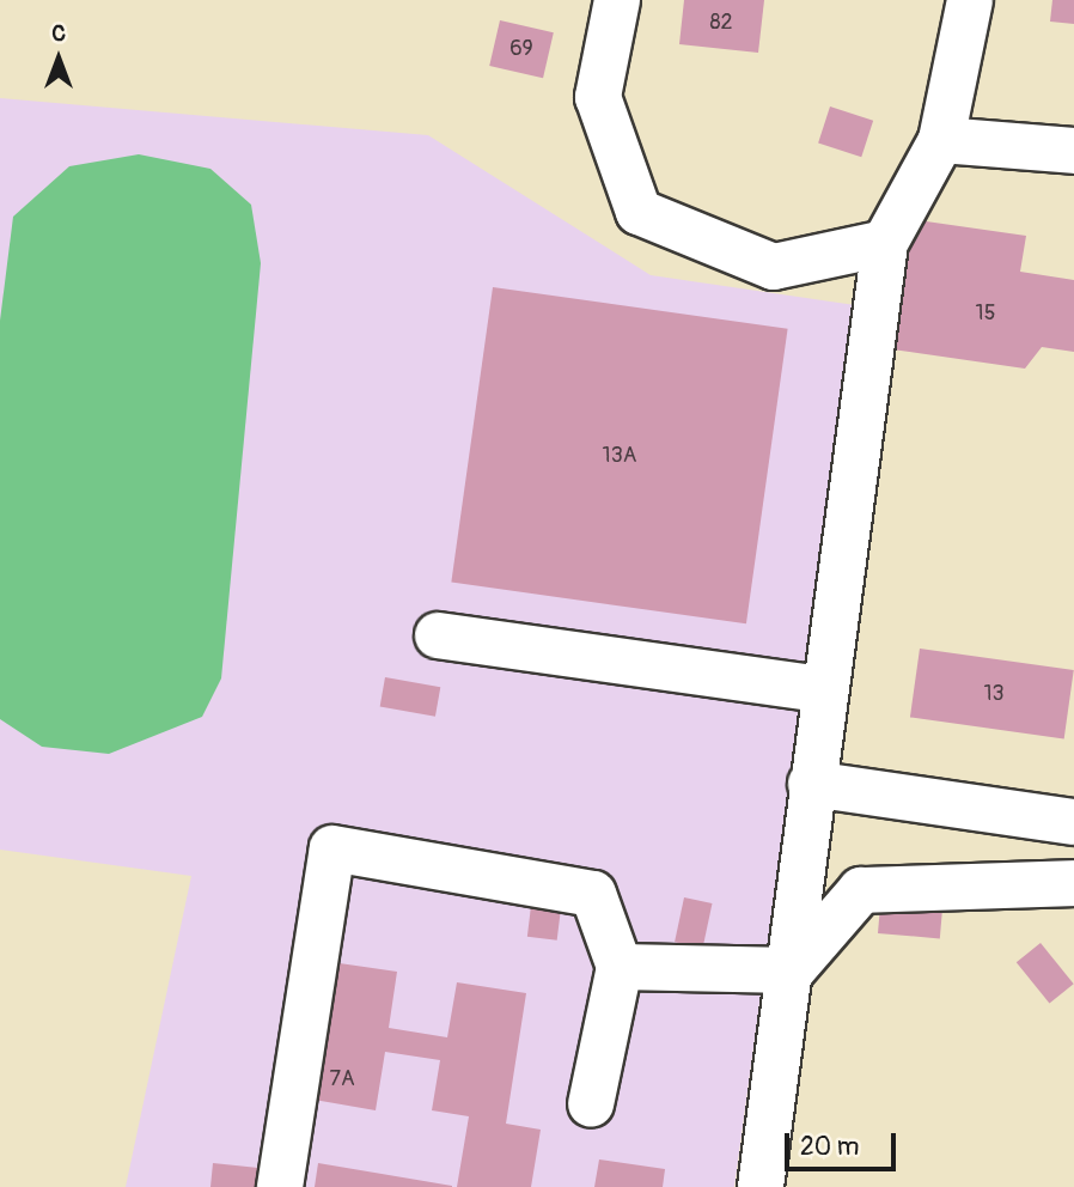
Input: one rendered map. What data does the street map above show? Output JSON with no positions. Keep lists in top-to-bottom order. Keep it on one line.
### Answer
{"house_numbers":["82","69","15","13А","13","7А"],"scale_bar":"20 m","north":"top"}
